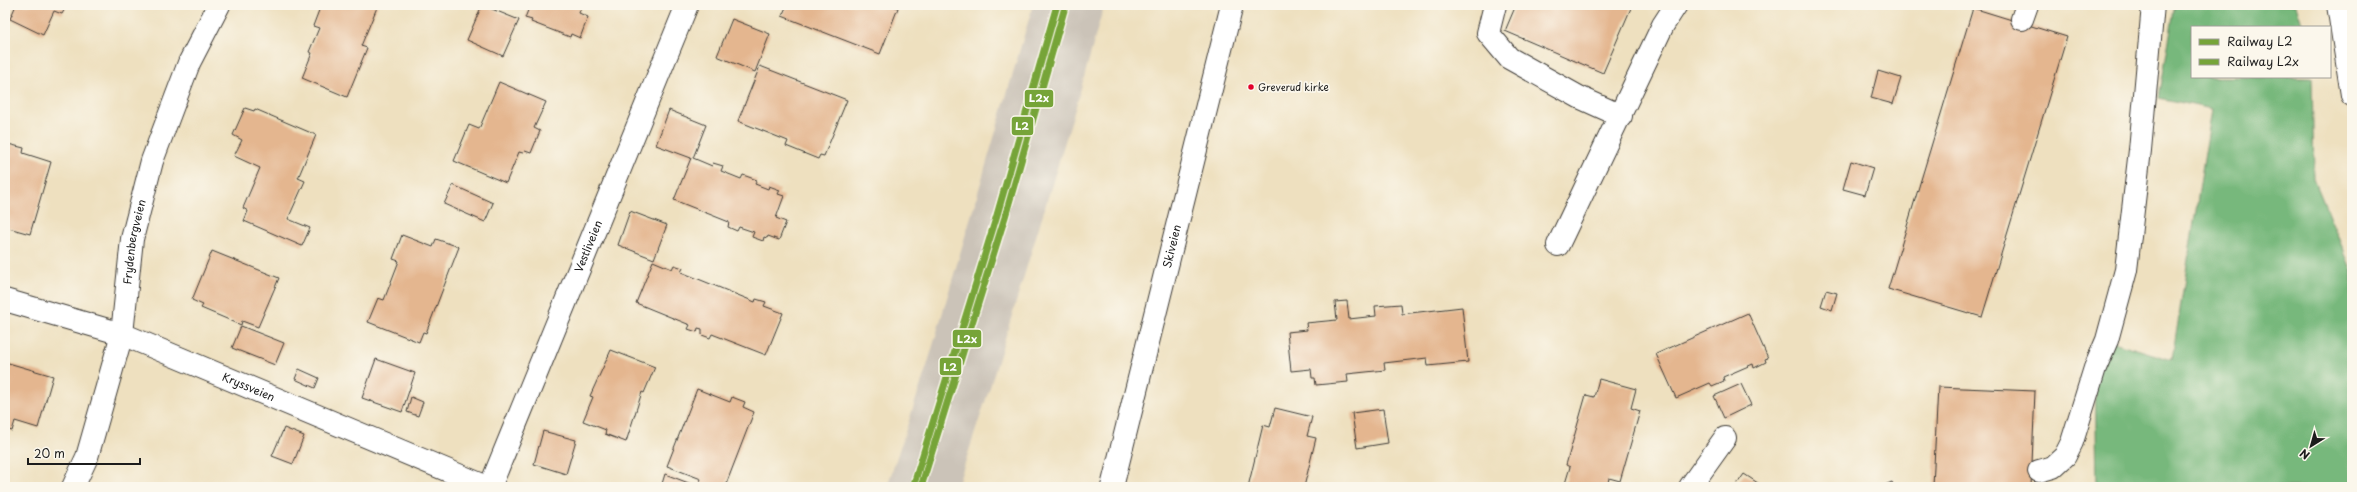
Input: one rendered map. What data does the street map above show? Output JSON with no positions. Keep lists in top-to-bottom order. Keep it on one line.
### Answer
{"streets":{"street":["Frydenbergveien","Vestliveien","Skiveien","Kryssveien"]},"crossings":[["Frydenbergveien","Kryssveien"],["Vestliveien","Kryssveien"]],"places":["Greverud kirke"],"lines":["rail line L2","rail line L2x"],"legend":["Railway L2","Railway L2x"],"scale_bar":"20 m","north":"bottom left"}
